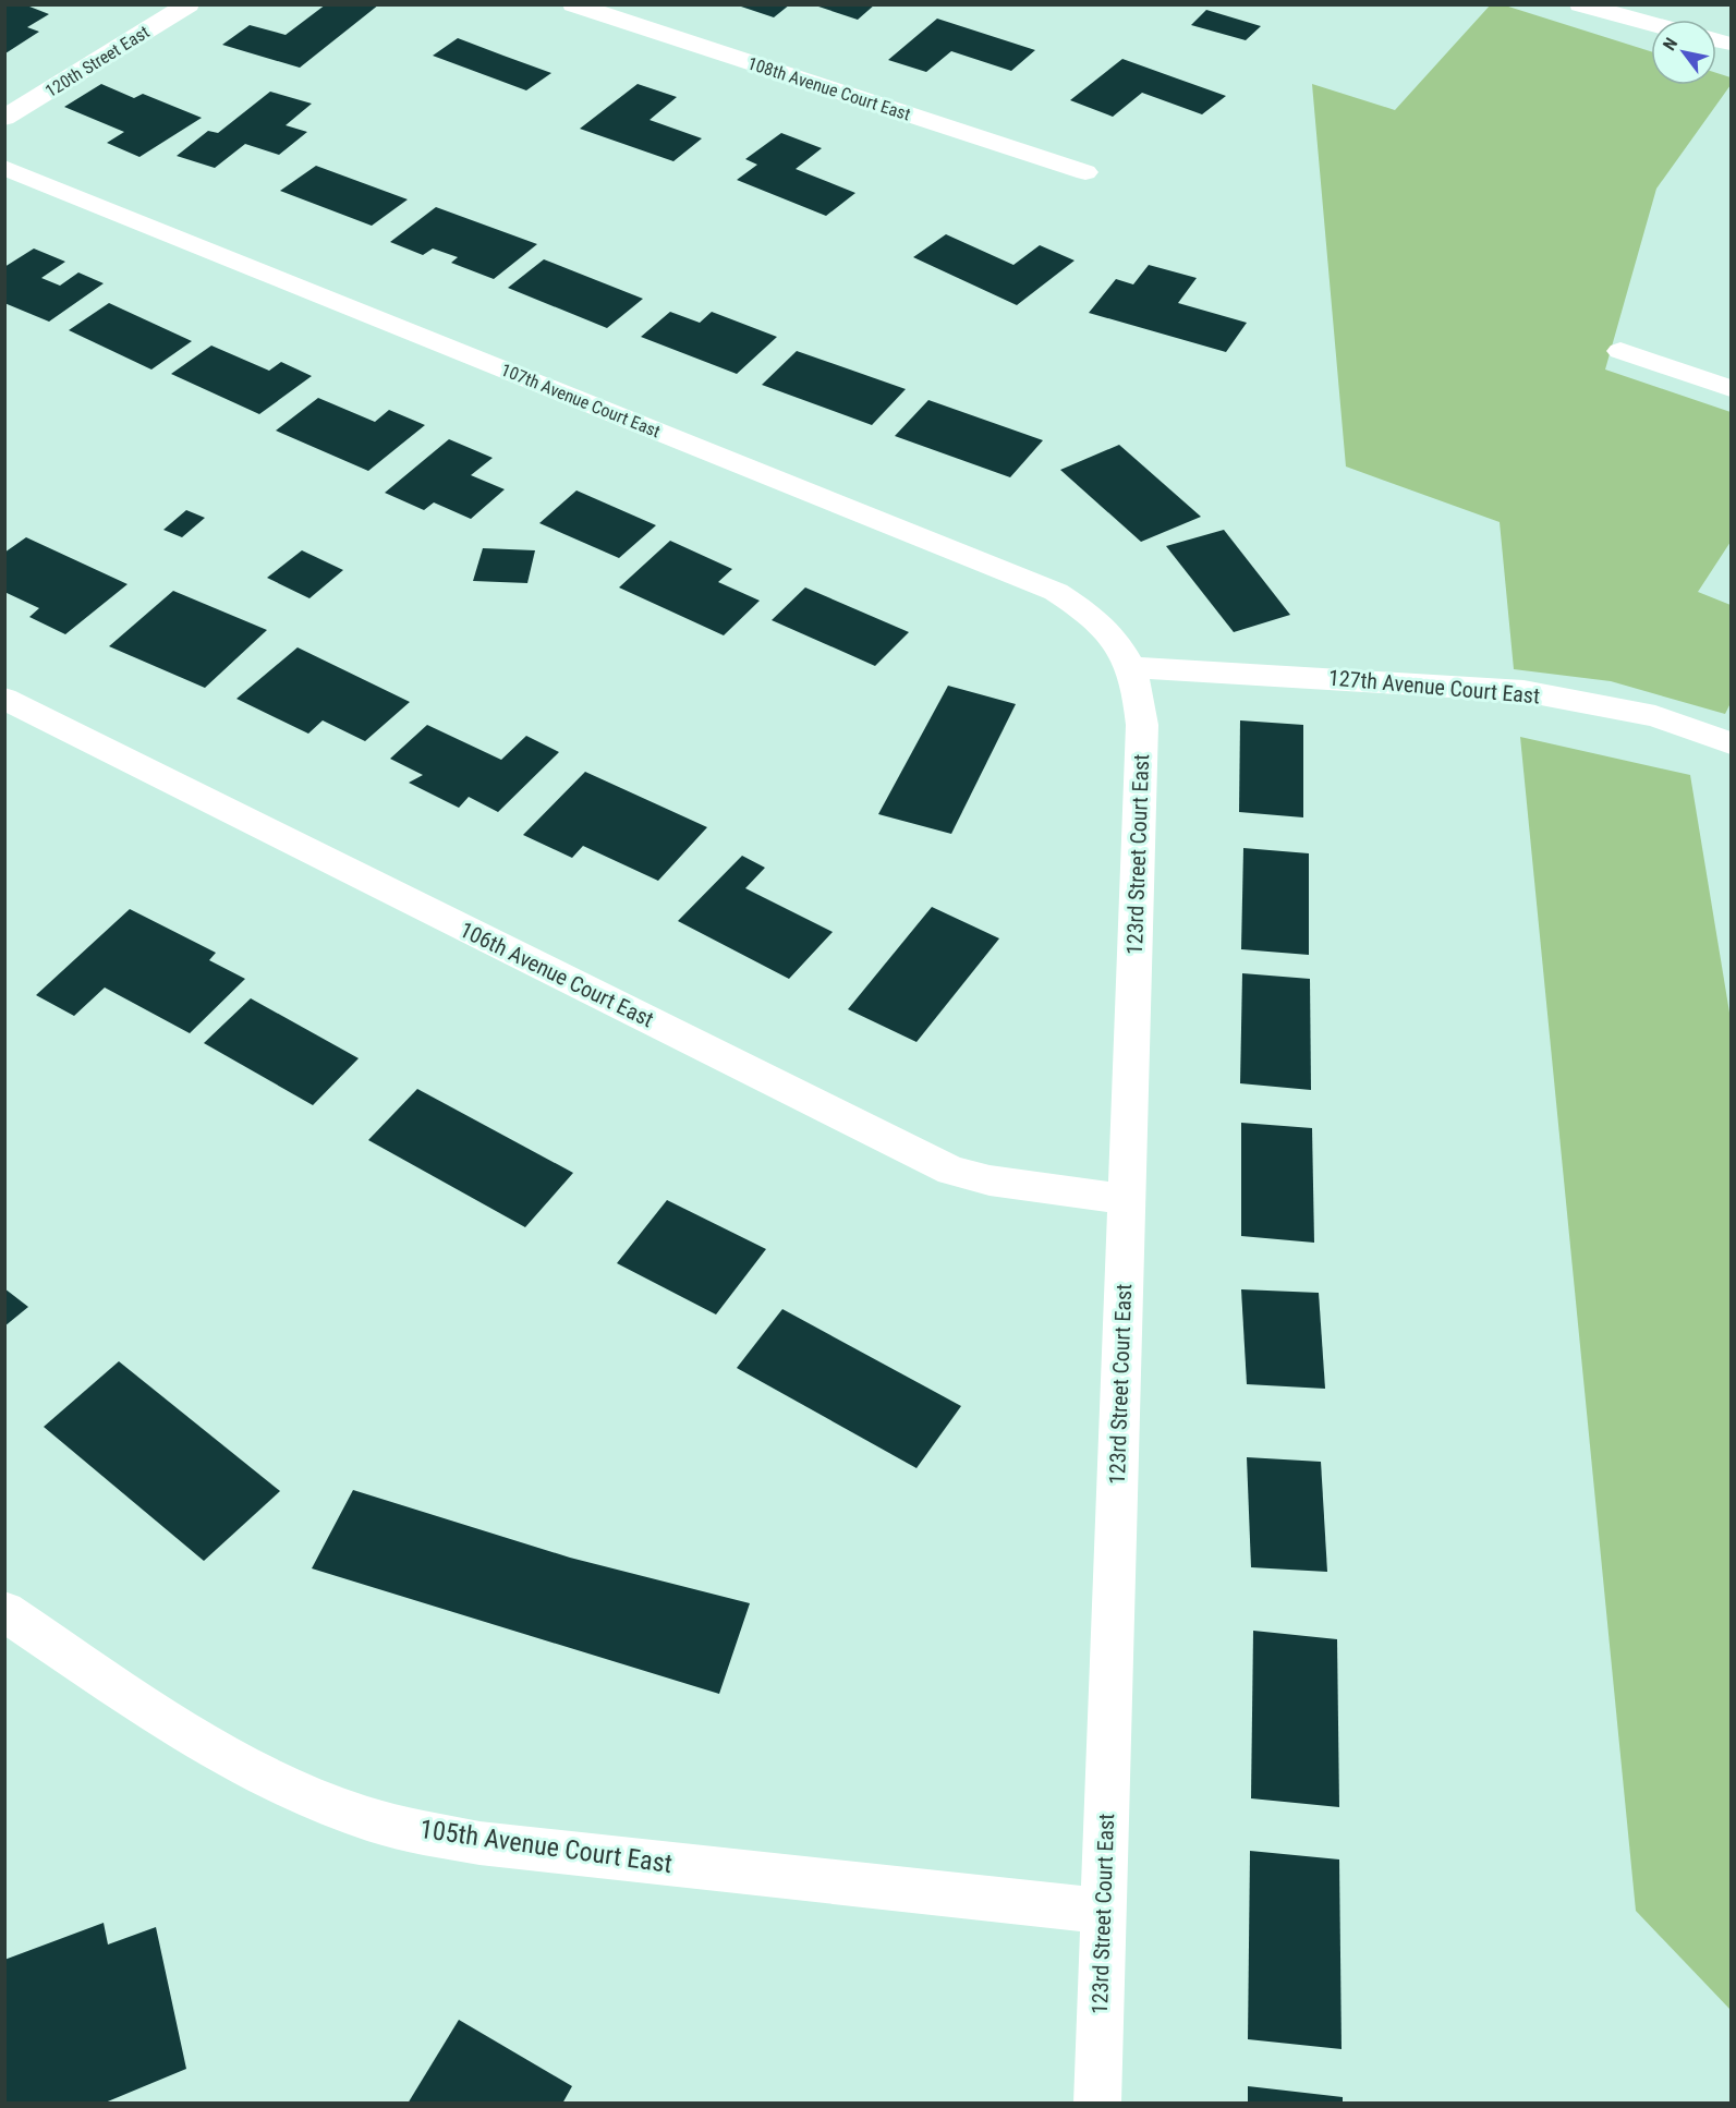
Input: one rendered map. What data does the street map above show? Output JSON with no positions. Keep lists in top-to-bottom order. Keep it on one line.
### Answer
{"streets":{"street":["120th Street East","108th Avenue Court East","107th Avenue Court East","127th Avenue Court East","123rd Street Court East","106th Avenue Court East","105th Avenue Court East"]},"crossings":[["107th Avenue Court East","127th Avenue Court East"],["107th Avenue Court East","123rd Street Court East"],["127th Avenue Court East","123rd Street Court East"],["123rd Street Court East","106th Avenue Court East"],["123rd Street Court East","105th Avenue Court East"]],"north":"top left"}
